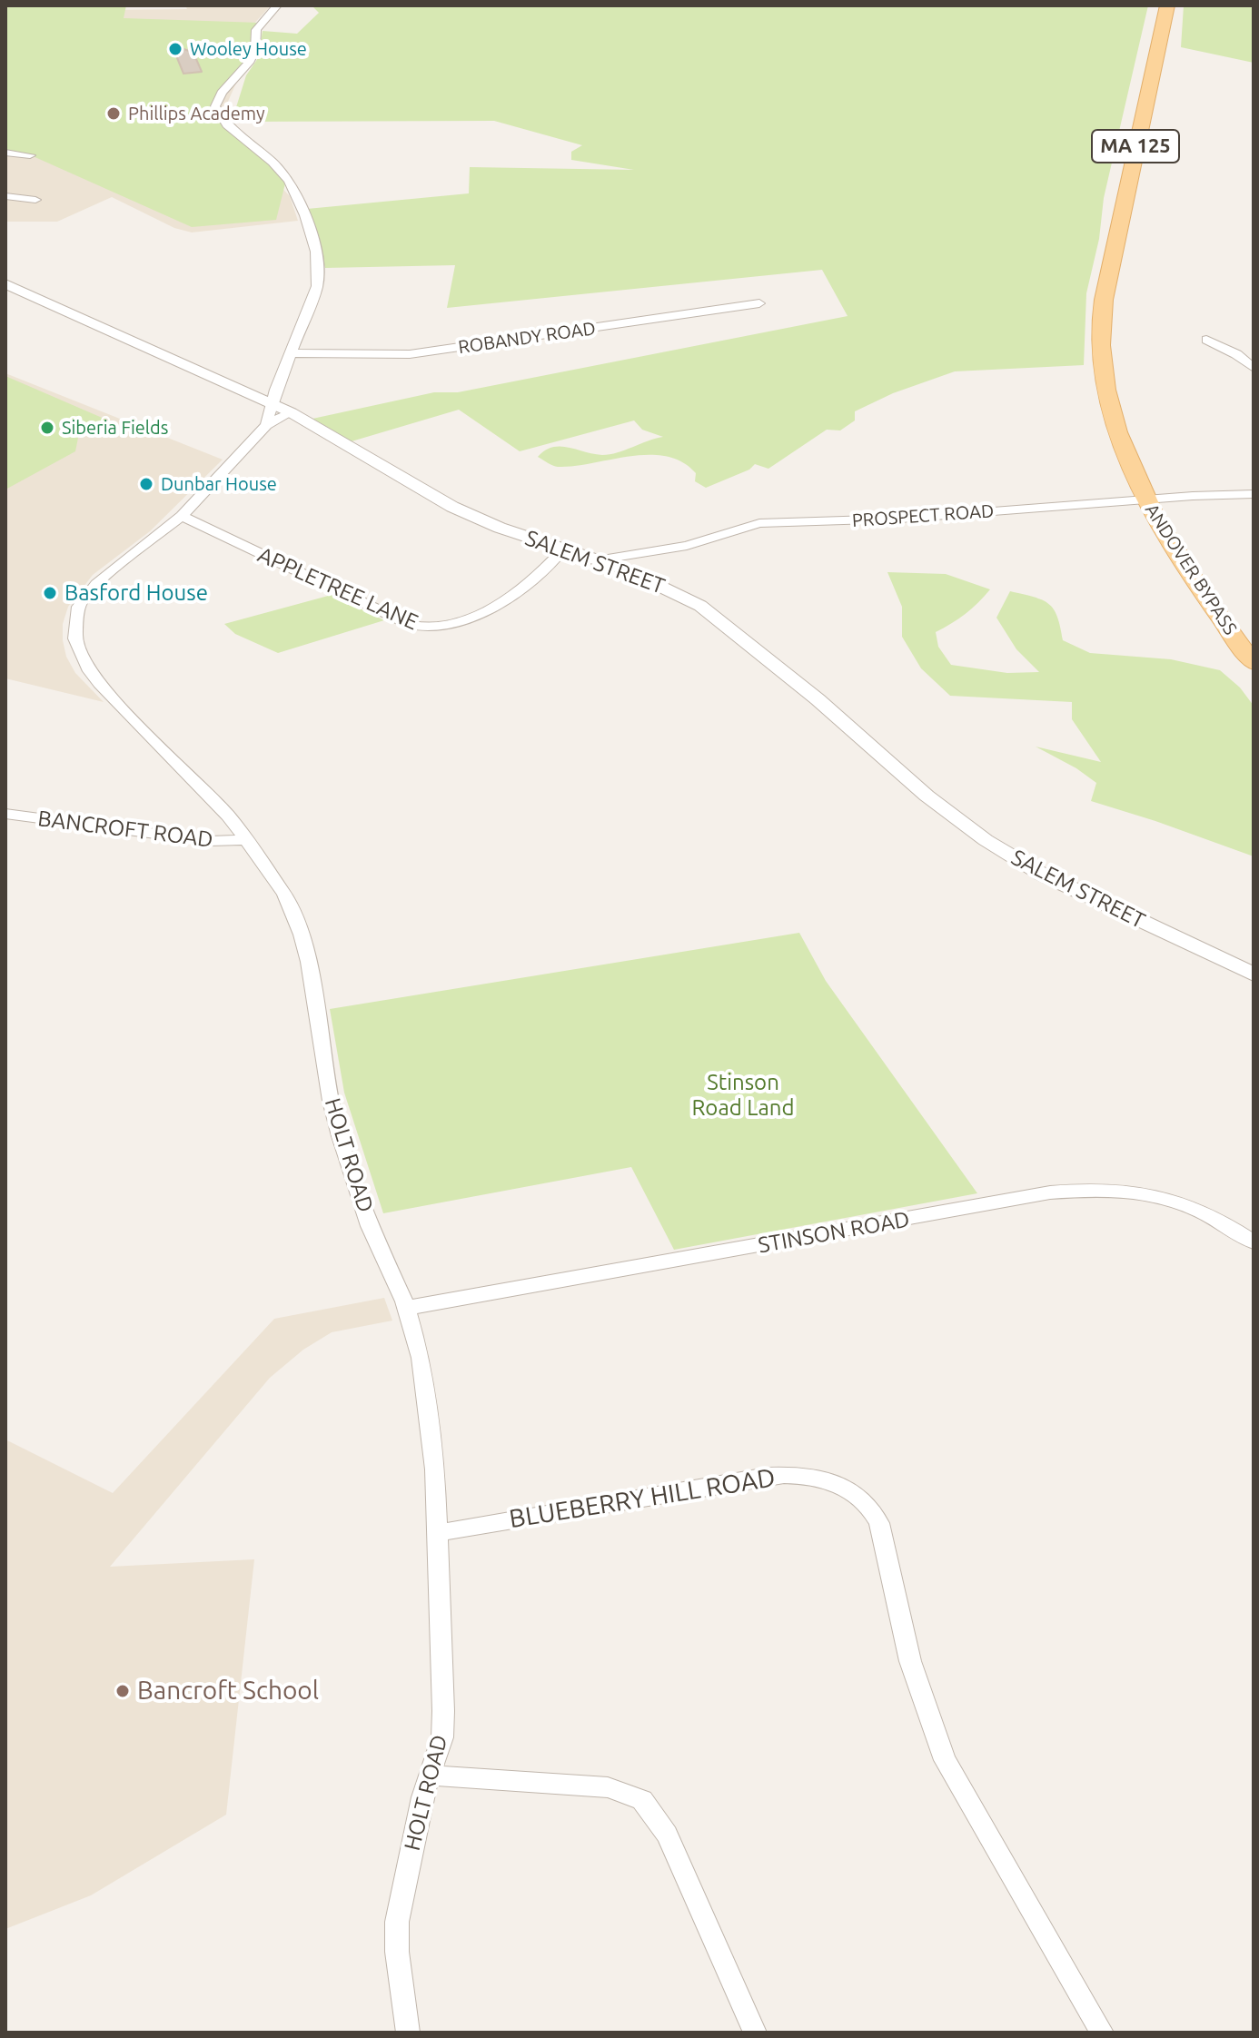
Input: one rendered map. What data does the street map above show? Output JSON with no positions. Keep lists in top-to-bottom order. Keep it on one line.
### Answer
{"streets":{"main road":["MA 125","ANDOVER BYPASS"],"street":["ROBANDY ROAD","PROSPECT ROAD","SALEM STREET","APPLETREE LANE","BANCROFT ROAD","HOLT ROAD","STINSON ROAD","BLUEBERRY HILL ROAD"]},"crossings":[["ROBANDY ROAD","HOLT ROAD"],["PROSPECT ROAD","SALEM STREET"],["PROSPECT ROAD","ANDOVER BYPASS"],["SALEM STREET","APPLETREE LANE"],["SALEM STREET","HOLT ROAD"],["APPLETREE LANE","HOLT ROAD"],["BANCROFT ROAD","HOLT ROAD"],["HOLT ROAD","STINSON ROAD"],["HOLT ROAD","BLUEBERRY HILL ROAD"]],"parks":["Stinson Road Land"],"places":["Wooley House","Phillips Academy","Siberia Fields","Dunbar House","Basford House","Bancroft School"]}
